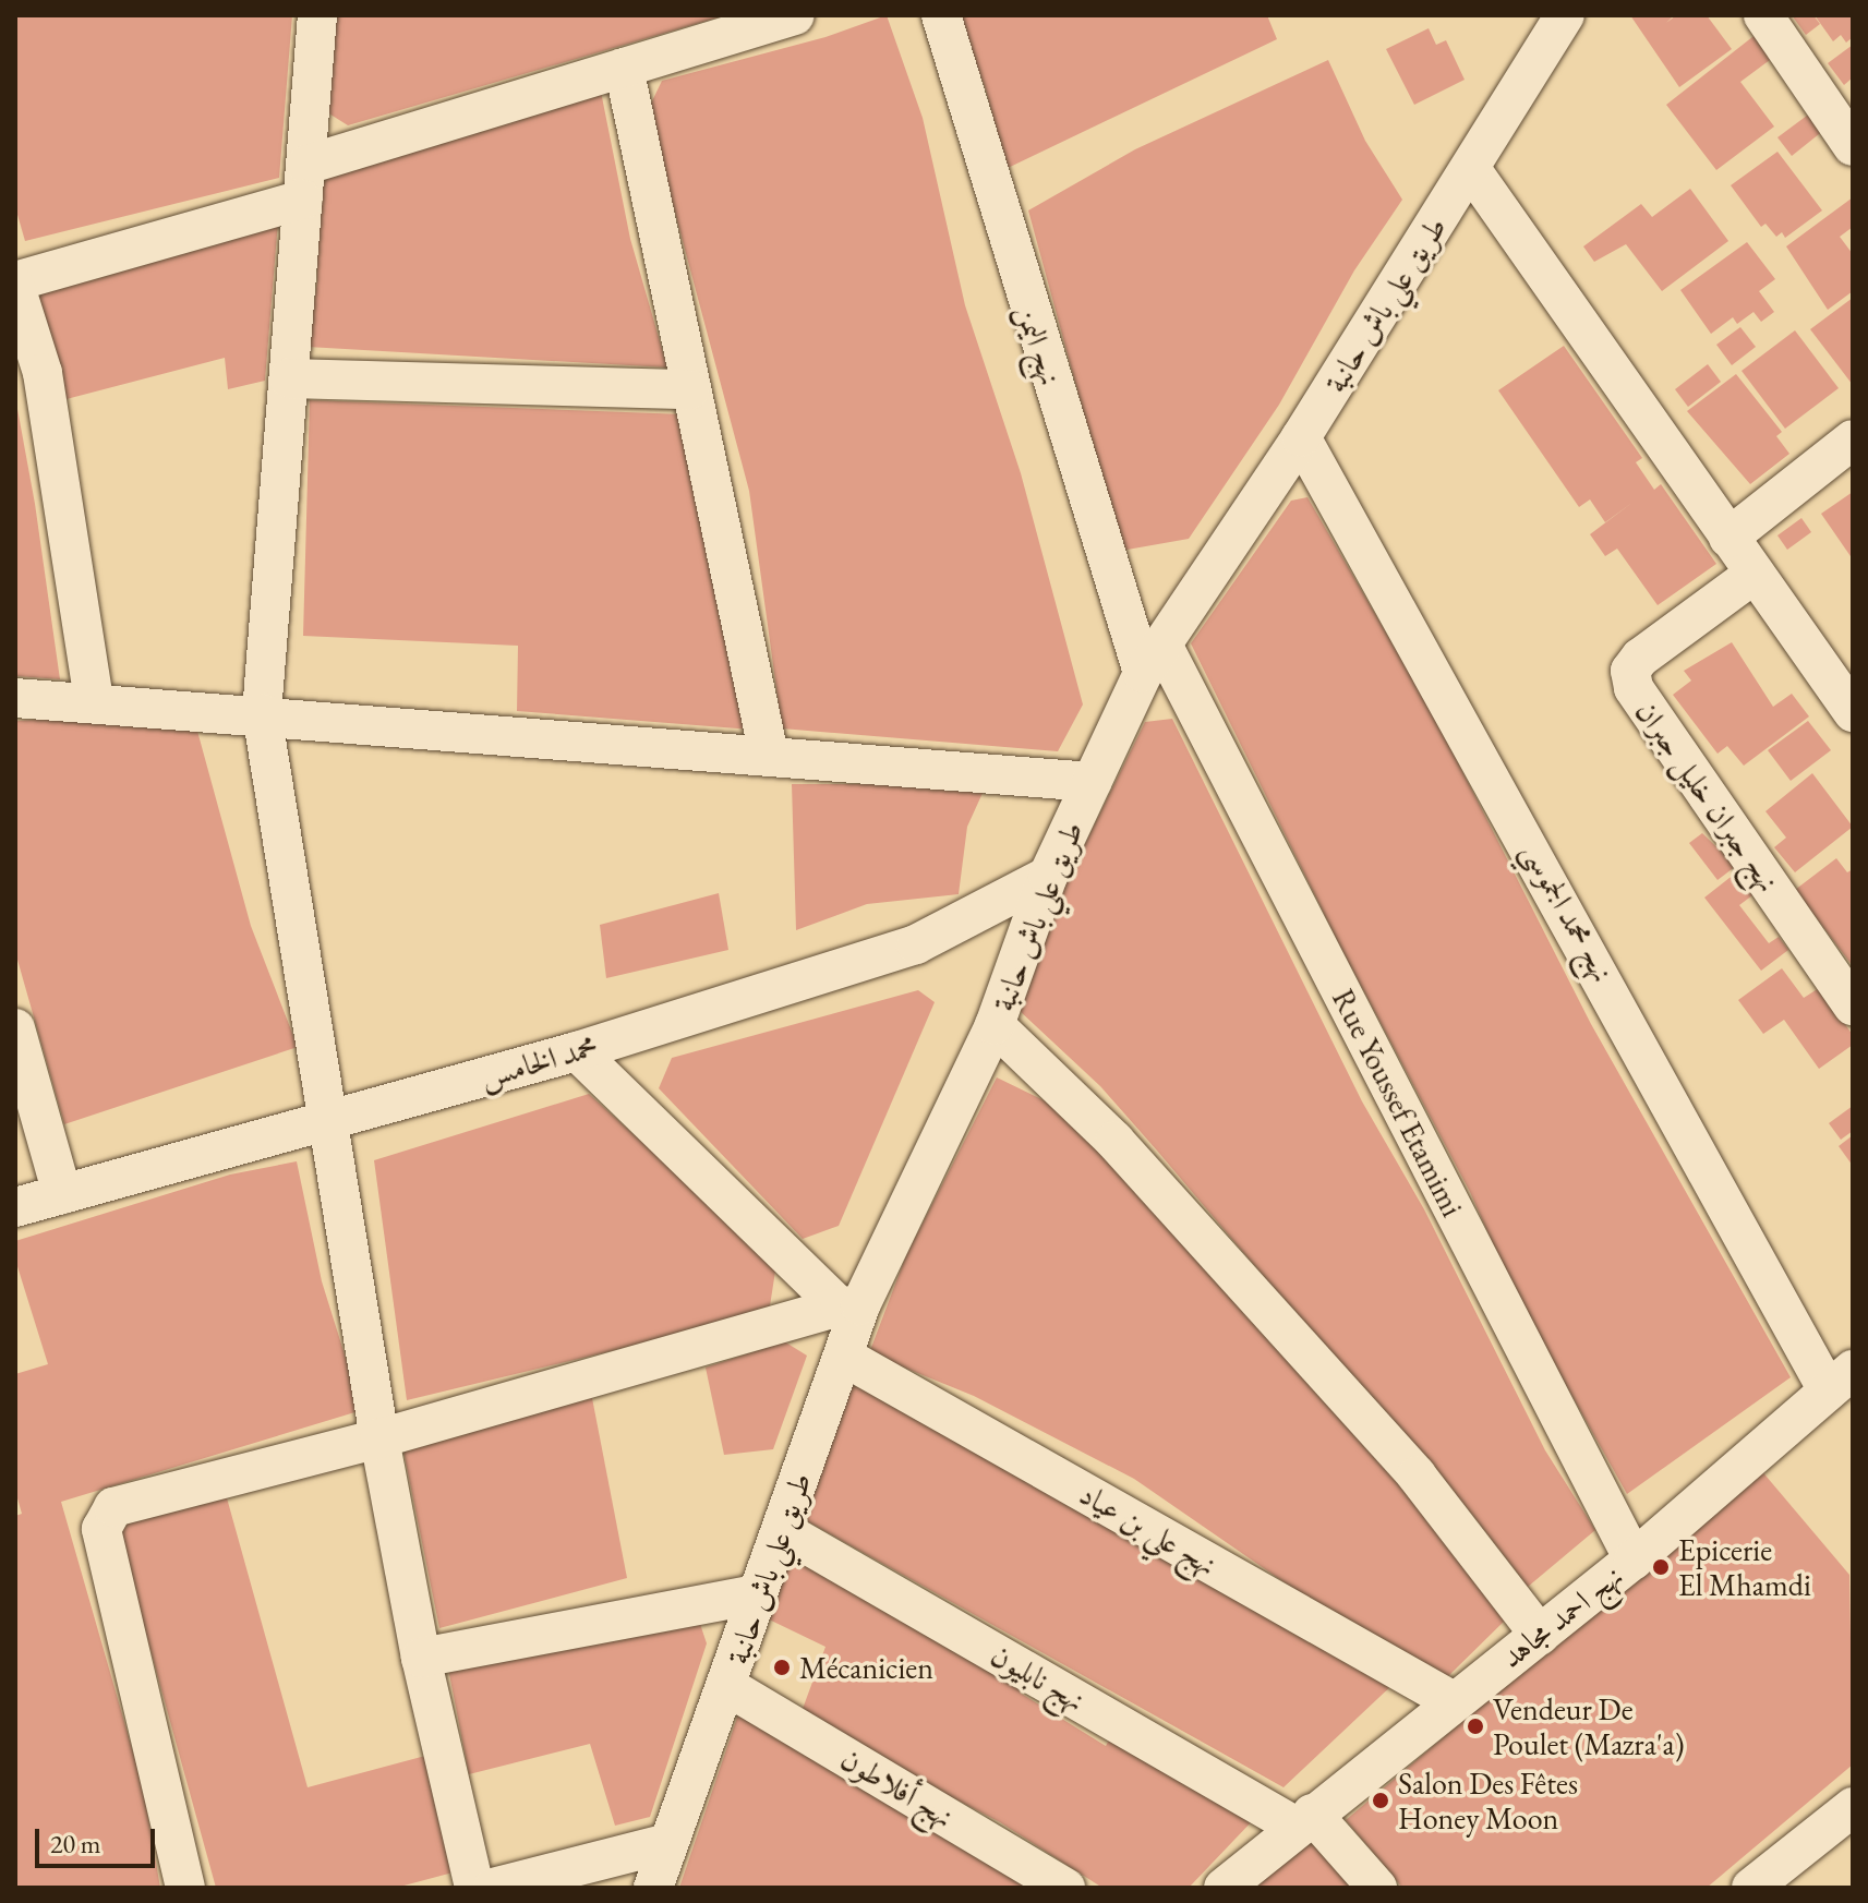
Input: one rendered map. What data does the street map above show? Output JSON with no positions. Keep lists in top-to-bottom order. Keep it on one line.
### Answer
{"streets":{"street":["طريق علي باش حانبة","نهج اليمن","نهج جبران خليل جبران","نهج محمد الجموسي","محمد الخامس","Rue Youssef Etamimi","نهج علي بن عياد","نهج احمد مجاهد","نهج نابليون","نهج أفلاطون"]},"crossings":[["طريق علي باش حانبة","نهج اليمن"],["طريق علي باش حانبة","نهج محمد الجموسي"],["طريق علي باش حانبة","محمد الخامس"],["طريق علي باش حانبة","Rue Youssef Etamimi"],["طريق علي باش حانبة","نهج علي بن عياد"],["طريق علي باش حانبة","نهج نابليون"],["طريق علي باش حانبة","نهج أفلاطون"],["نهج اليمن","Rue Youssef Etamimi"],["نهج محمد الجموسي","نهج احمد مجاهد"],["Rue Youssef Etamimi","نهج احمد مجاهد"],["نهج علي بن عياد","نهج احمد مجاهد"],["نهج احمد مجاهد","نهج نابليون"]],"places":["Epicerie El Mhamdi","Mécanicien","Vendeur De Poulet (Mazra'a)","Salon Des Fêtes Honey Moon"],"scale_bar":"20 m"}
